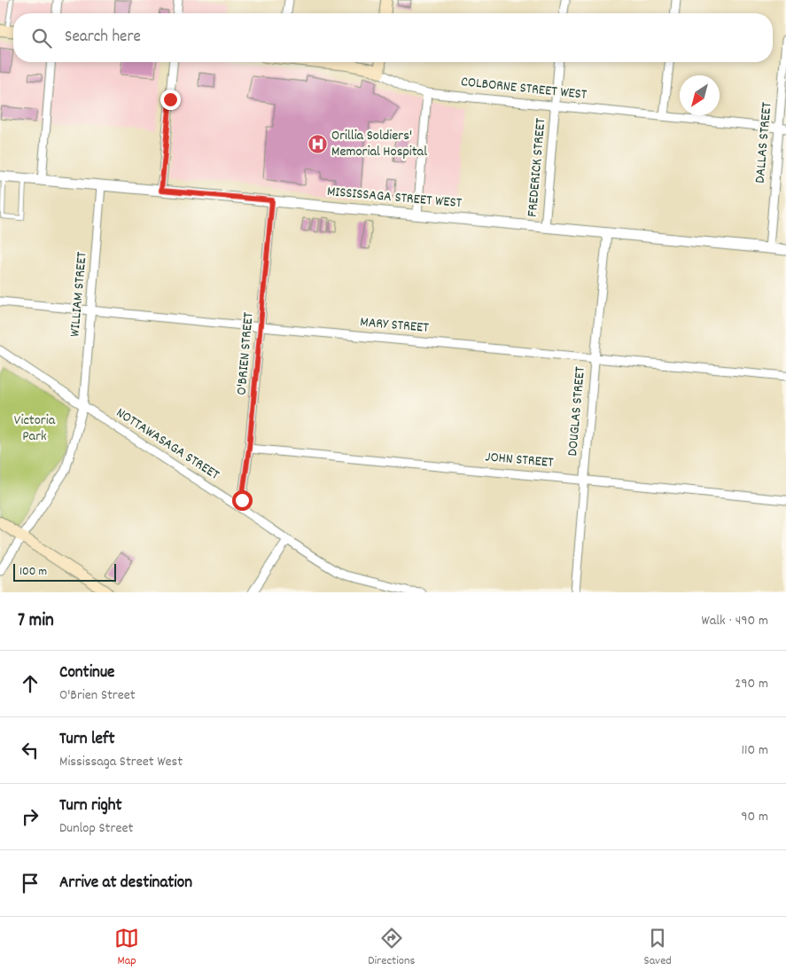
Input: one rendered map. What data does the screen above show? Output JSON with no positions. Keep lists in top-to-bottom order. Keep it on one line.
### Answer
{"streets":{"main road":["COLBORNE STREET WEST"],"street":["DALLAS STREET","FREDERICK STREET","MISSISSAGA STREET WEST","WILLIAM STREET","MARY STREET","O'BRIEN STREET","DOUGLAS STREET","NOTTAWASAGA STREET","JOHN STREET"]},"crossings":[["COLBORNE STREET WEST","DALLAS STREET"],["COLBORNE STREET WEST","FREDERICK STREET"],["DALLAS STREET","MISSISSAGA STREET WEST"],["FREDERICK STREET","MISSISSAGA STREET WEST"],["MISSISSAGA STREET WEST","WILLIAM STREET"],["MISSISSAGA STREET WEST","O'BRIEN STREET"],["MISSISSAGA STREET WEST","DOUGLAS STREET"],["WILLIAM STREET","MARY STREET"],["WILLIAM STREET","NOTTAWASAGA STREET"],["MARY STREET","O'BRIEN STREET"],["MARY STREET","DOUGLAS STREET"],["O'BRIEN STREET","NOTTAWASAGA STREET"],["O'BRIEN STREET","JOHN STREET"],["DOUGLAS STREET","JOHN STREET"]],"parks":["Victoria Park"],"places":{"hospital":["Orillia Soldiers' Memorial Hospital"]},"scale_bar":"100 m","north":"bottom left","page":{"search":"Search here","scale":"100 m","heading":["7 min","Walk · 490 m"],"list":[["Continue","O'Brien Street","290 m"],["Turn left","Mississaga Street West","110 m"],["Turn right","Dunlop Street","90 m"],"Arrive at destination"],"nav":["Map","Directions","Saved"]}}
